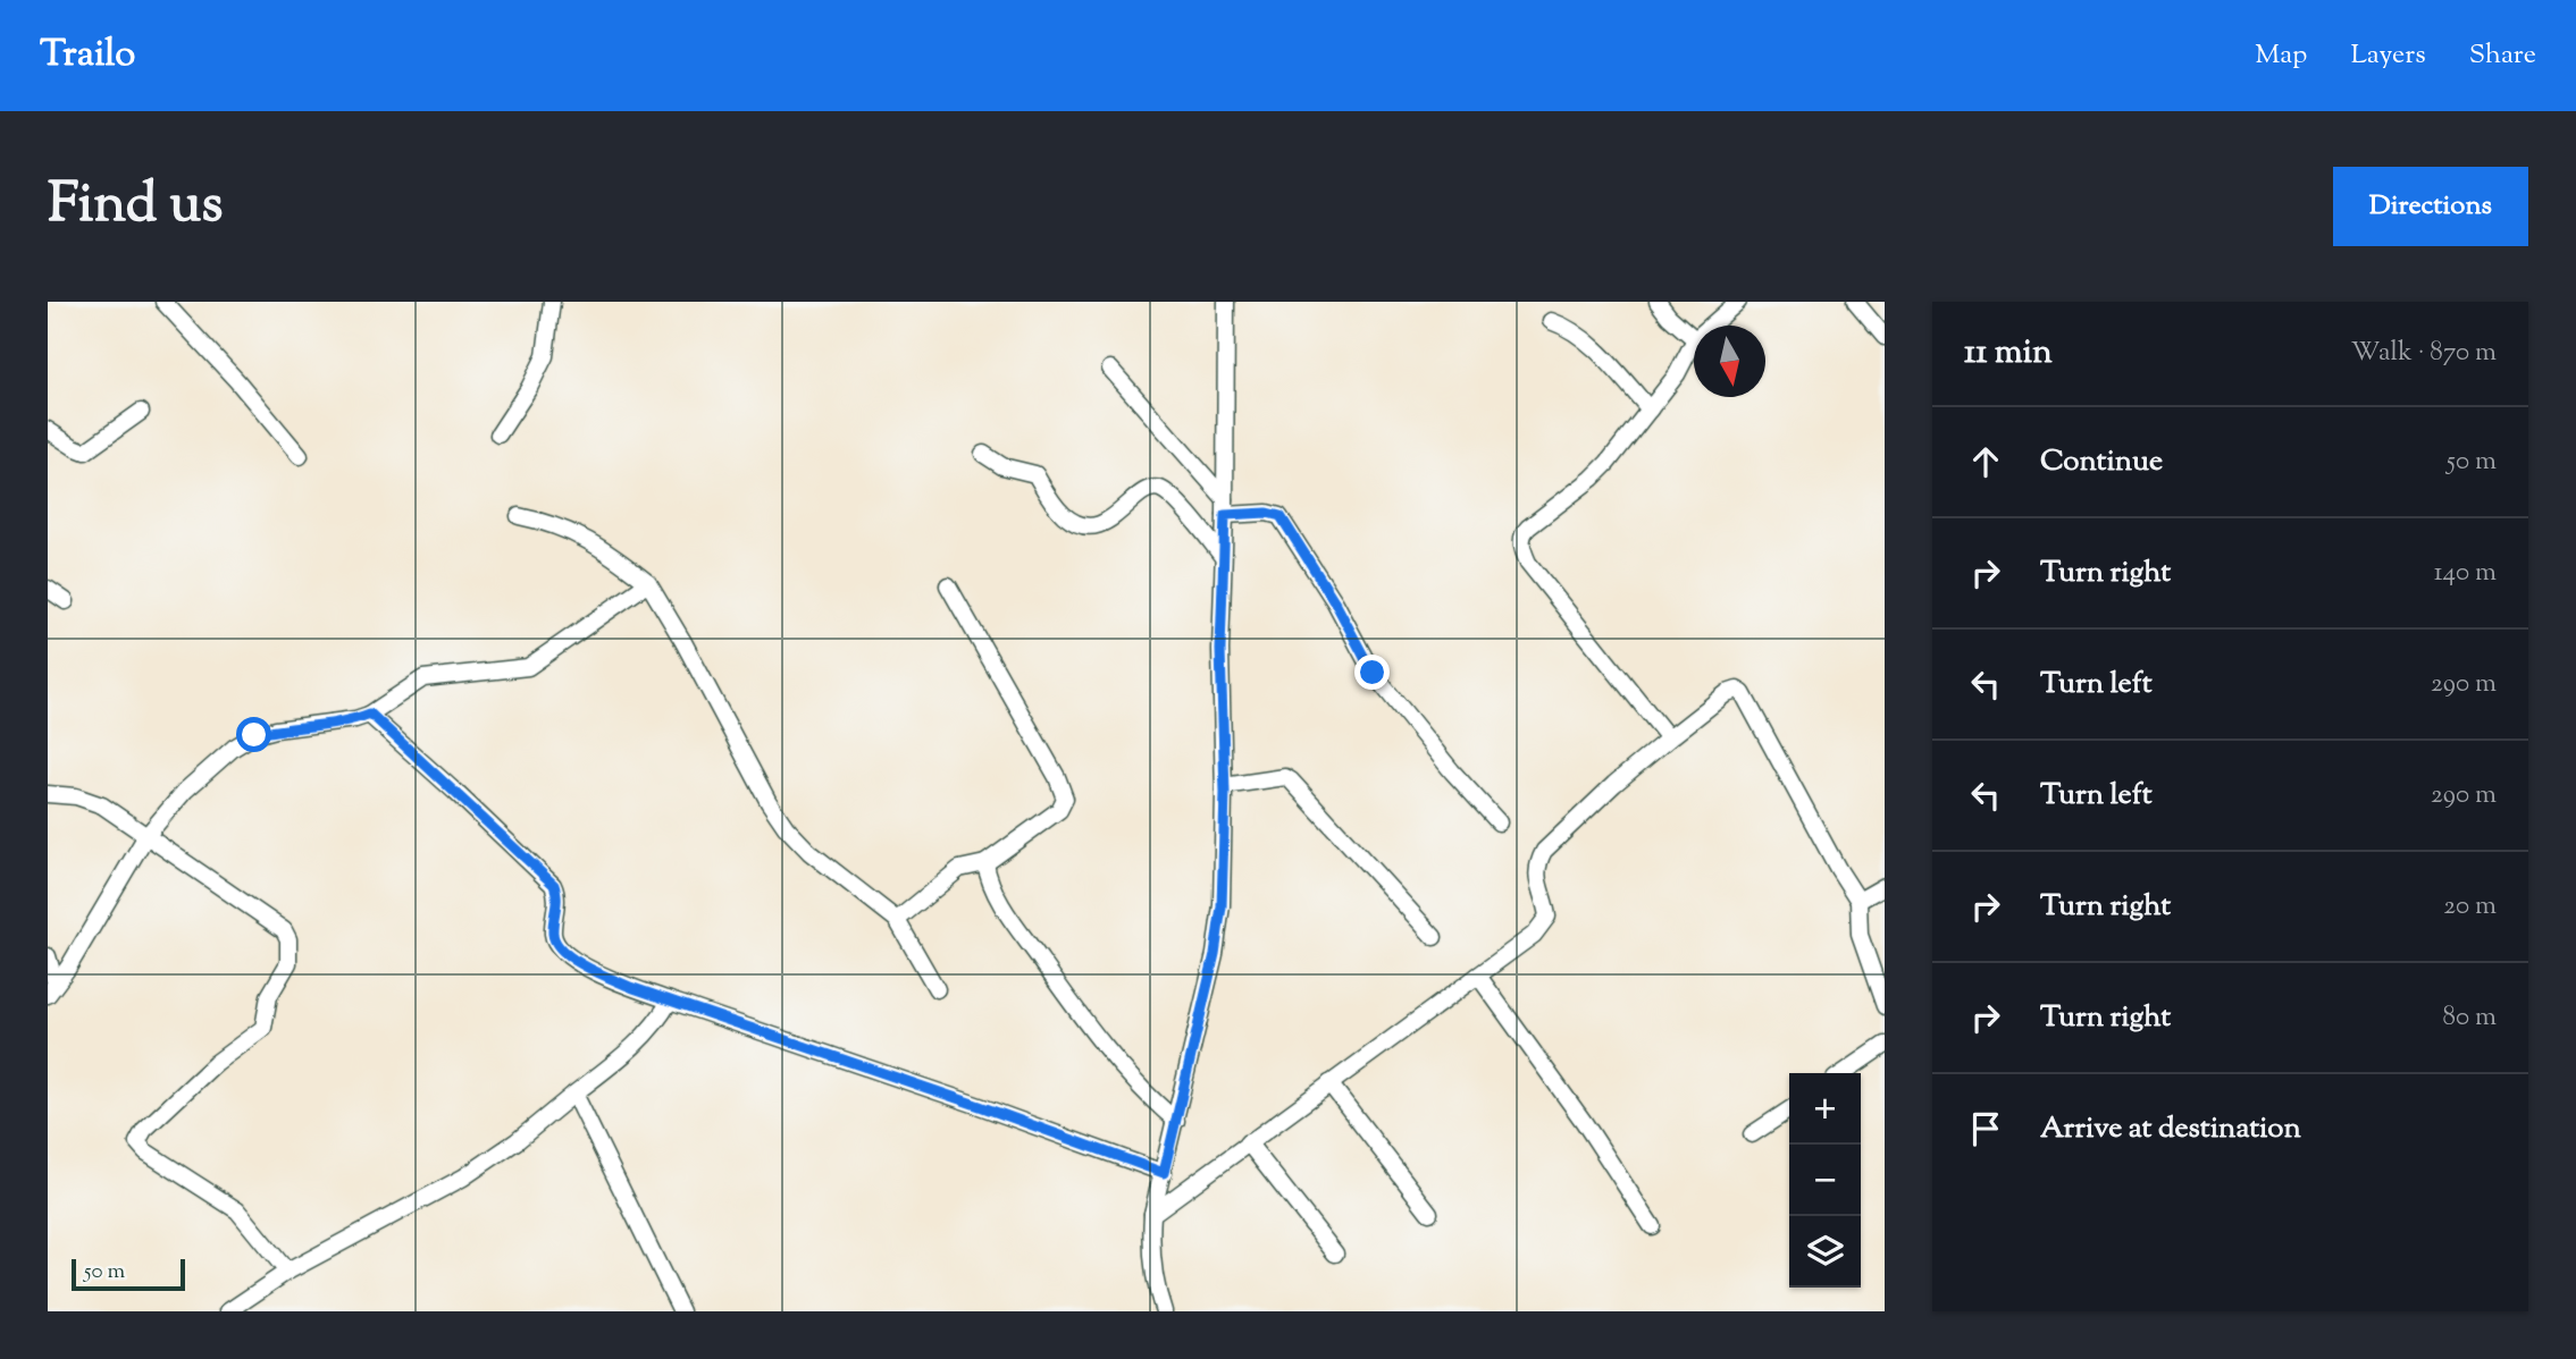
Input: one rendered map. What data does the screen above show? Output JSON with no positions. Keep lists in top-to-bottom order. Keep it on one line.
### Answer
{"scale_bar":"50 m","north":"bottom","page":{"header":"Trailo","nav":["Map","Layers","Share"],"title":"Find us","buttons":"Directions","heading":["11 min","Walk · 870 m"],"list":[["Continue","50 m"],["Turn right","140 m"],["Turn left","290 m"],["Turn left","290 m"],["Turn right","20 m"],["Turn right","80 m"],"Arrive at destination"],"map_buttons":["+","−"],"scale":"50 m"}}
